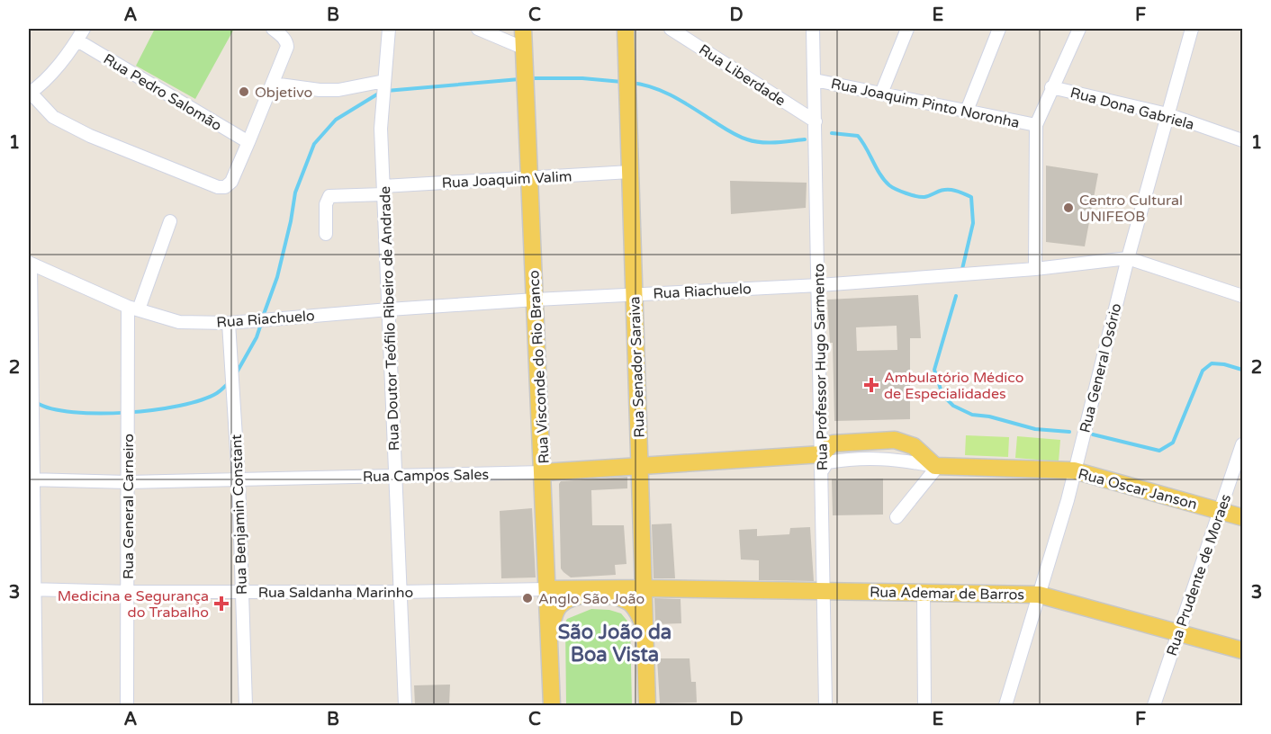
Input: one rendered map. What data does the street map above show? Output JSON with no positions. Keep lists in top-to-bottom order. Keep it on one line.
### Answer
{"streets":{"main road":["Rua Visconde do Rio Branco","Rua Senador Saraiva","Rua Campos Sales","Rua Oscar Janson","Rua Saldanha Marinho","Rua Ademar de Barros"],"street":["Rua Liberdade","Rua Pedro Salomão","Rua Joaquim Pinto Noronha","Rua Dona Gabriela","Rua Joaquim Valim","Rua Riachuelo","Rua Doutor Teófilo Ribeiro de Andrade","Rua Professor Hugo Sarmento","Rua General Osório","Rua General Carneiro","Rua Benjamin Constant","Rua Prudente de Moraes"]},"crossings":[["Rua Liberdade","Rua Professor Hugo Sarmento"],["Rua Joaquim Pinto Noronha","Rua Professor Hugo Sarmento"],["Rua Dona Gabriela","Rua General Osório"],["Rua Joaquim Valim","Rua Doutor Teófilo Ribeiro de Andrade"],["Rua Joaquim Valim","Rua Visconde do Rio Branco"],["Rua Joaquim Valim","Rua Senador Saraiva"],["Rua Riachuelo","Rua Doutor Teófilo Ribeiro de Andrade"],["Rua Riachuelo","Rua Visconde do Rio Branco"],["Rua Riachuelo","Rua Senador Saraiva"],["Rua Riachuelo","Rua Professor Hugo Sarmento"],["Rua Riachuelo","Rua General Osório"],["Rua Riachuelo","Rua General Carneiro"],["Rua Riachuelo","Rua Benjamin Constant"],["Rua Doutor Teófilo Ribeiro de Andrade","Rua Campos Sales"],["Rua Doutor Teófilo Ribeiro de Andrade","Rua Saldanha Marinho"],["Rua Visconde do Rio Branco","Rua Campos Sales"],["Rua Visconde do Rio Branco","Rua Saldanha Marinho"],["Rua Senador Saraiva","Rua Campos Sales"],["Rua Senador Saraiva","Rua Saldanha Marinho"],["Rua Senador Saraiva","Rua Ademar de Barros"],["Rua Professor Hugo Sarmento","Rua Campos Sales"],["Rua Professor Hugo Sarmento","Rua Ademar de Barros"],["Rua General Osório","Rua Oscar Janson"],["Rua General Osório","Rua Ademar de Barros"],["Rua Campos Sales","Rua General Carneiro"],["Rua Campos Sales","Rua Benjamin Constant"],["Rua Oscar Janson","Rua Prudente de Moraes"],["Rua General Carneiro","Rua Saldanha Marinho"],["Rua Benjamin Constant","Rua Saldanha Marinho"],["Rua Prudente de Moraes","Rua Ademar de Barros"],["Rua Saldanha Marinho","Rua Ademar de Barros"]],"districts":["São João da Boa Vista"],"places":{"other":["Objetivo","Centro Cultural UNIFEOB","Anglo São João"],"health":["Ambulatório Médico de Especialidades","Medicina e Segurança do Trabalho"]},"grid":{"columns":["A","B","C","D","E","F"],"rows":["1","2","3"]}}
